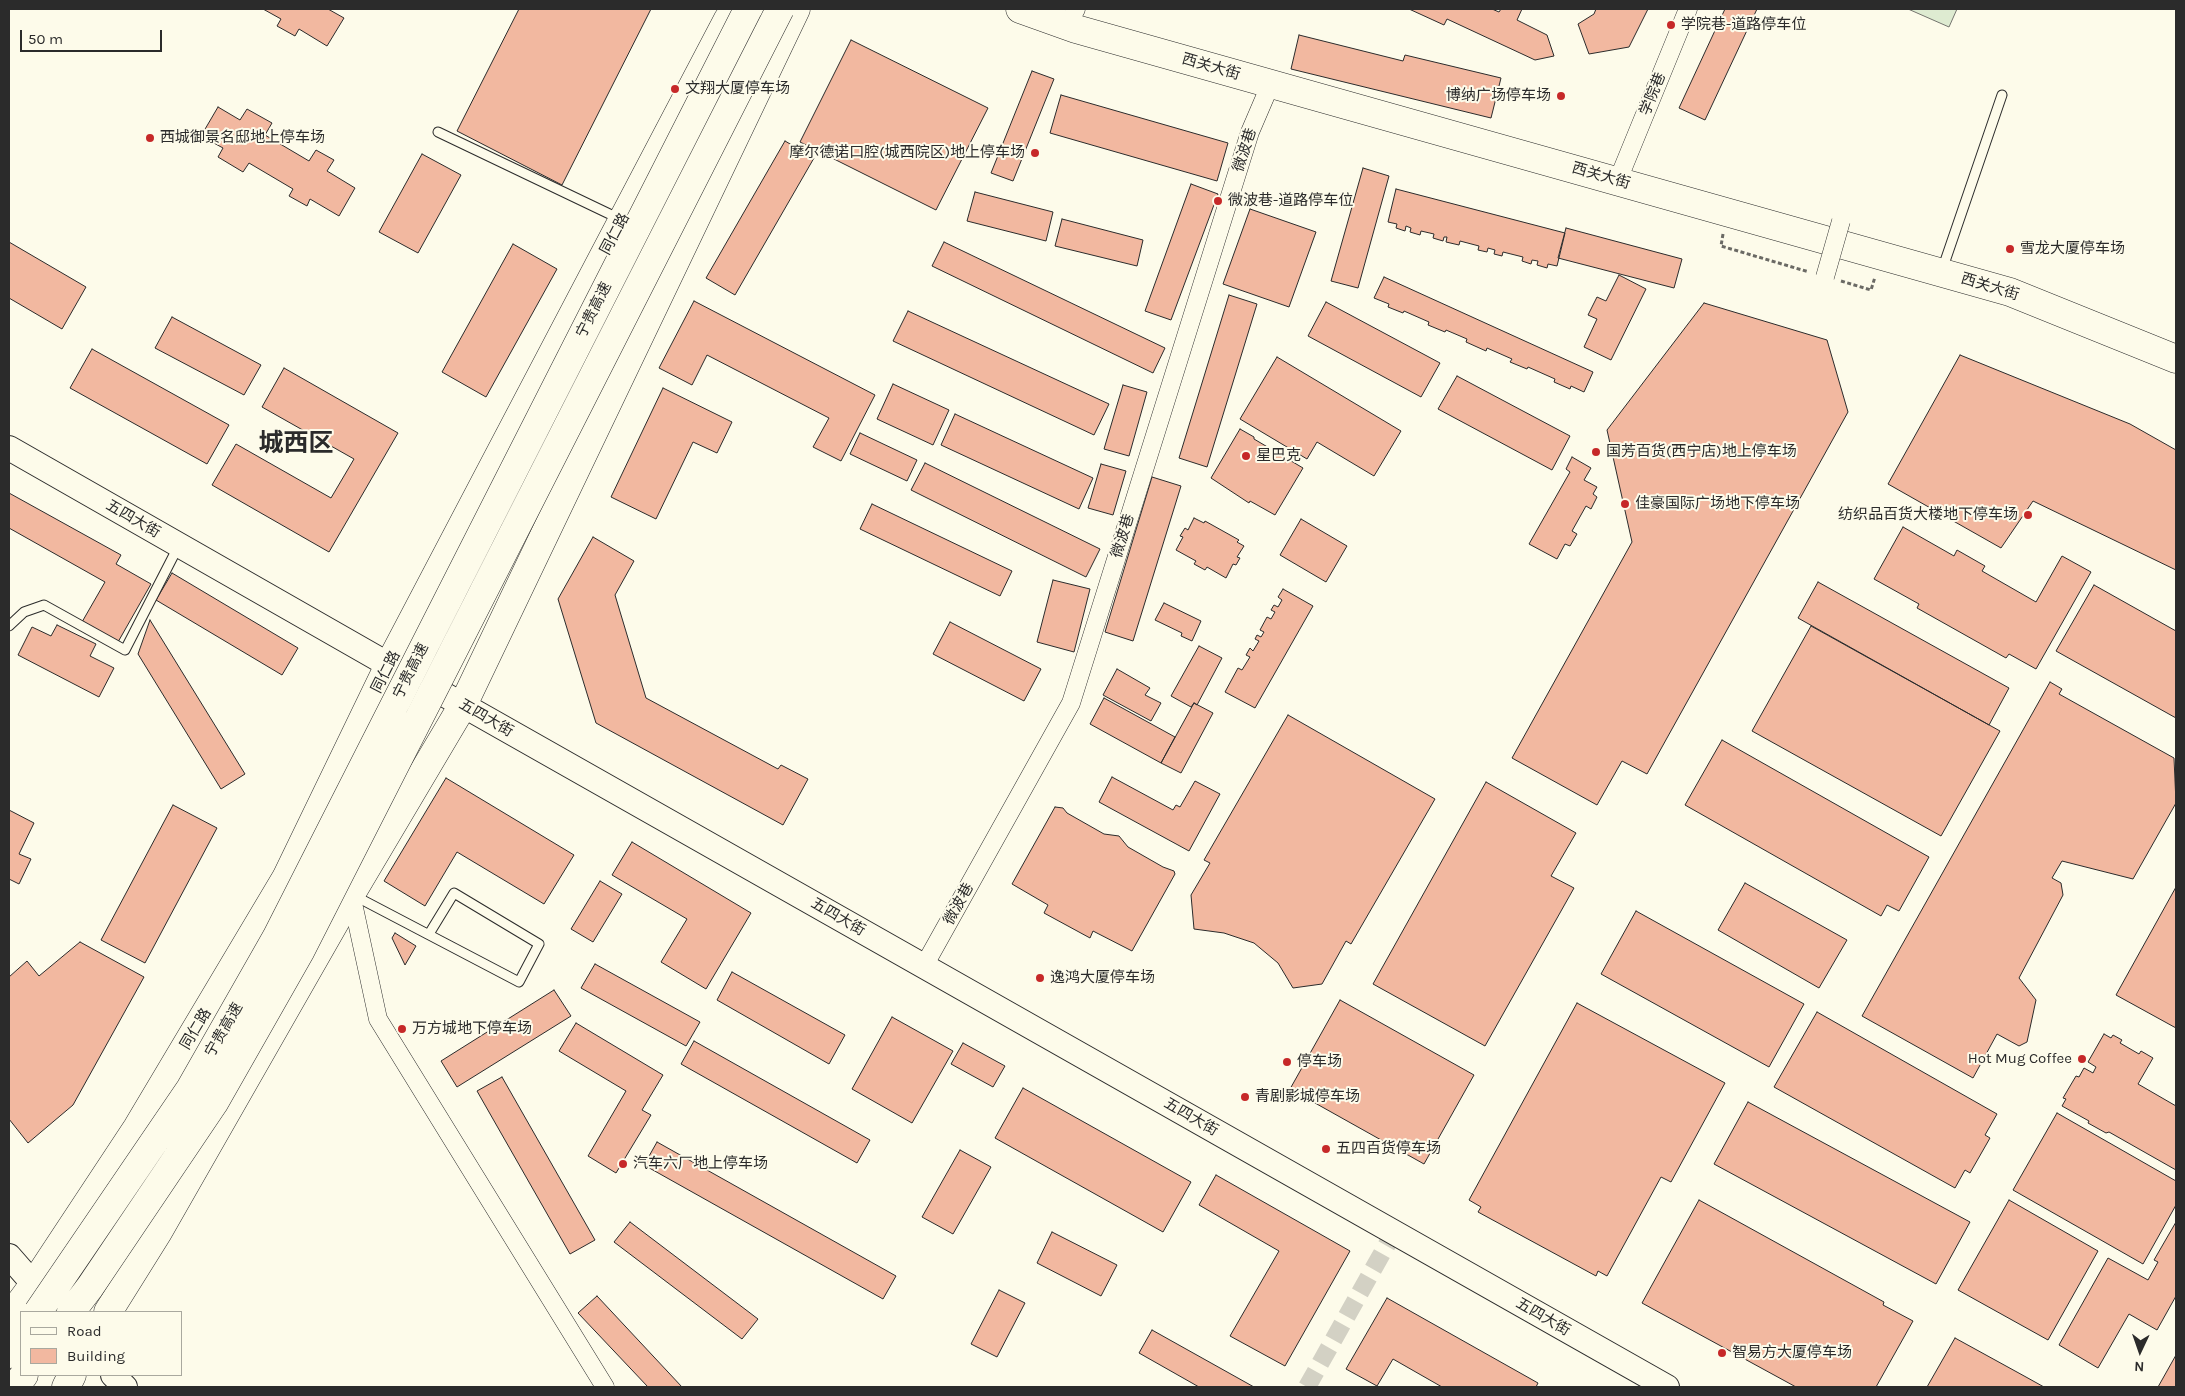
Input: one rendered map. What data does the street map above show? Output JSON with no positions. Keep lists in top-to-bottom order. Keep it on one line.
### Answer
{"streets":{"main road":["西关大街","同仁路","宁贵高速","五四大街"],"street":["学院巷","微波巷"]},"crossings":[["西关大街","学院巷"],["西关大街","微波巷"],["微波巷","五四大街"],["同仁路","宁贵高速"],["同仁路","五四大街"]],"districts":["城西区"],"places":["学院巷-道路停车位","文翔大厦停车场","博纳广场停车场","西城御景名邸地上停车场","摩尔德诺口腔(城西院区)地上停车场","微波巷-道路停车位","雪龙大厦停车场","国芳百货(西宁店)地上停车场","星巴克","佳豪国际广场地下停车场","纺织品百货大楼地下停车场","逸鸿大厦停车场","万方城地下停车场","Hot Mug Coffee","停车场","青剧影城停车场","五四百货停车场","汽车六厂地上停车场","智易方大厦停车场"],"legend":["Road","Building"],"scale_bar":"50 m","north":"bottom"}
